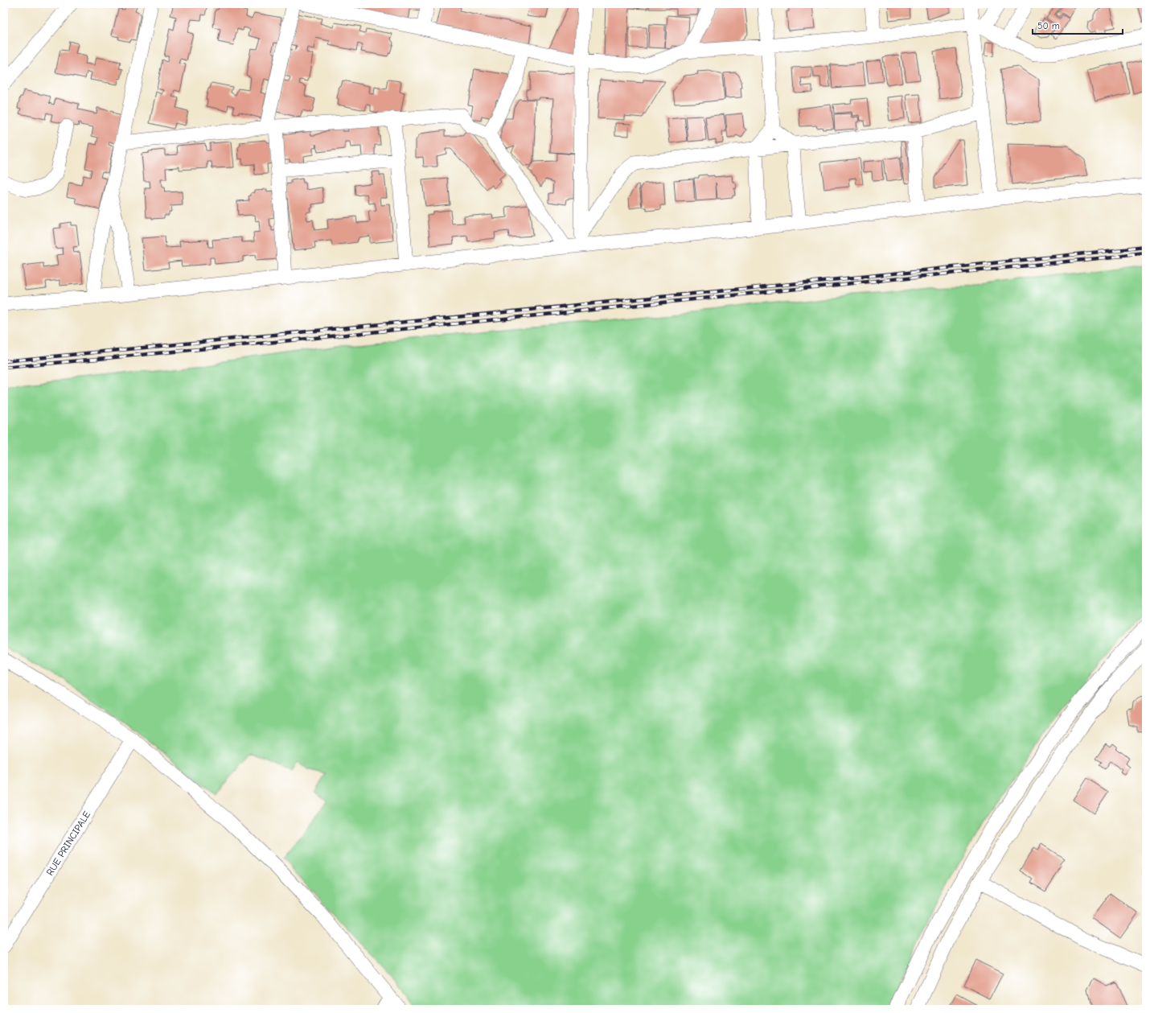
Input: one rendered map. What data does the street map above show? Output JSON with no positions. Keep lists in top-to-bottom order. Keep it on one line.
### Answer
{"streets":{"street":["RUE PRINCIPALE"]},"scale_bar":"50 m"}
